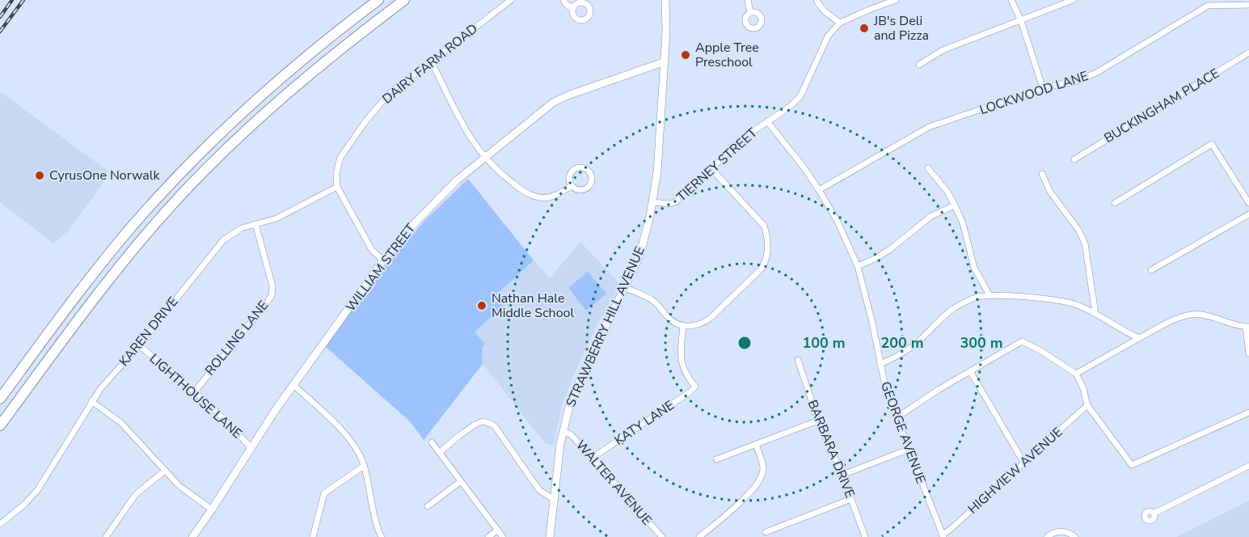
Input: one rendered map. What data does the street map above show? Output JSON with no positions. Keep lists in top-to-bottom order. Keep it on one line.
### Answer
{"streets":{"street":["DAIRY FARM ROAD","LOCKWOOD LANE","BUCKINGHAM PLACE","TIERNEY STREET","WILLIAM STREET","STRAWBERRY HILL AVENUE","KAREN DRIVE","ROLLING LANE","LIGHTHOUSE LANE","KATY LANE","GEORGE AVENUE","BARBARA DRIVE","HIGHVIEW AVENUE","WALTER AVENUE"]},"crossings":[["DAIRY FARM ROAD","KAREN DRIVE"],["LOCKWOOD LANE","GEORGE AVENUE"],["TIERNEY STREET","STRAWBERRY HILL AVENUE"],["TIERNEY STREET","GEORGE AVENUE"],["WILLIAM STREET","STRAWBERRY HILL AVENUE"],["WILLIAM STREET","LIGHTHOUSE LANE"],["STRAWBERRY HILL AVENUE","WALTER AVENUE"],["KAREN DRIVE","ROLLING LANE"],["KAREN DRIVE","LIGHTHOUSE LANE"],["ROLLING LANE","LIGHTHOUSE LANE"],["KATY LANE","WALTER AVENUE"],["GEORGE AVENUE","HIGHVIEW AVENUE"]],"places":["JB's Deli and Pizza","Apple Tree Preschool","CyrusOne Norwalk","Nathan Hale Middle School"],"rings":["100 m","200 m","300 m"]}
